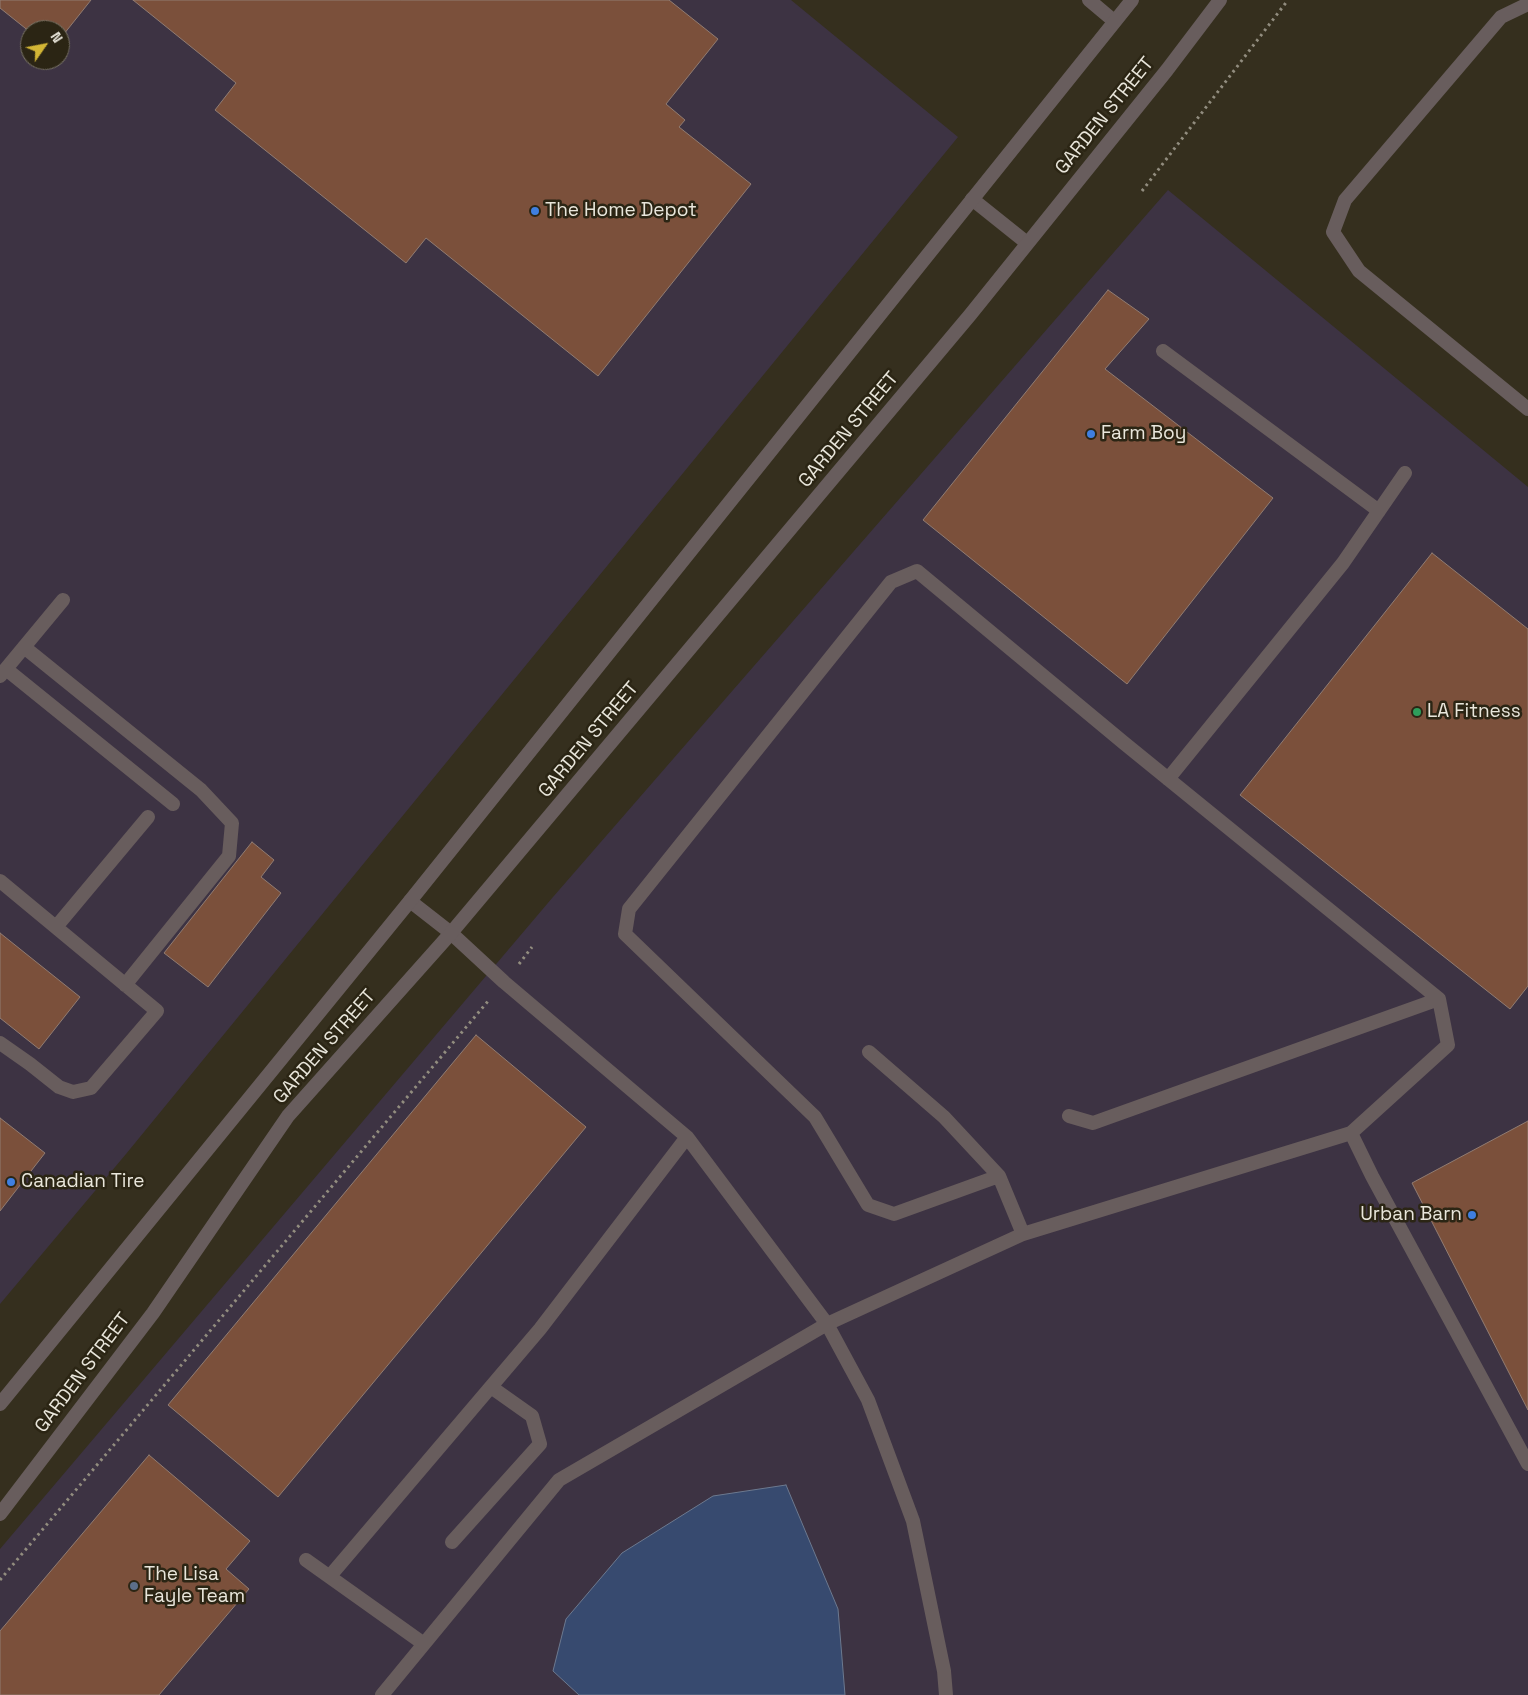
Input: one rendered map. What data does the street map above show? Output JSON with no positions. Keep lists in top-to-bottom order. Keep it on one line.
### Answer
{"streets":{"street":["GARDEN STREET"]},"places":["The Home Depot","Farm Boy","LA Fitness","Canadian Tire","Urban Barn","The Lisa Fayle Team"],"north":"top right"}
